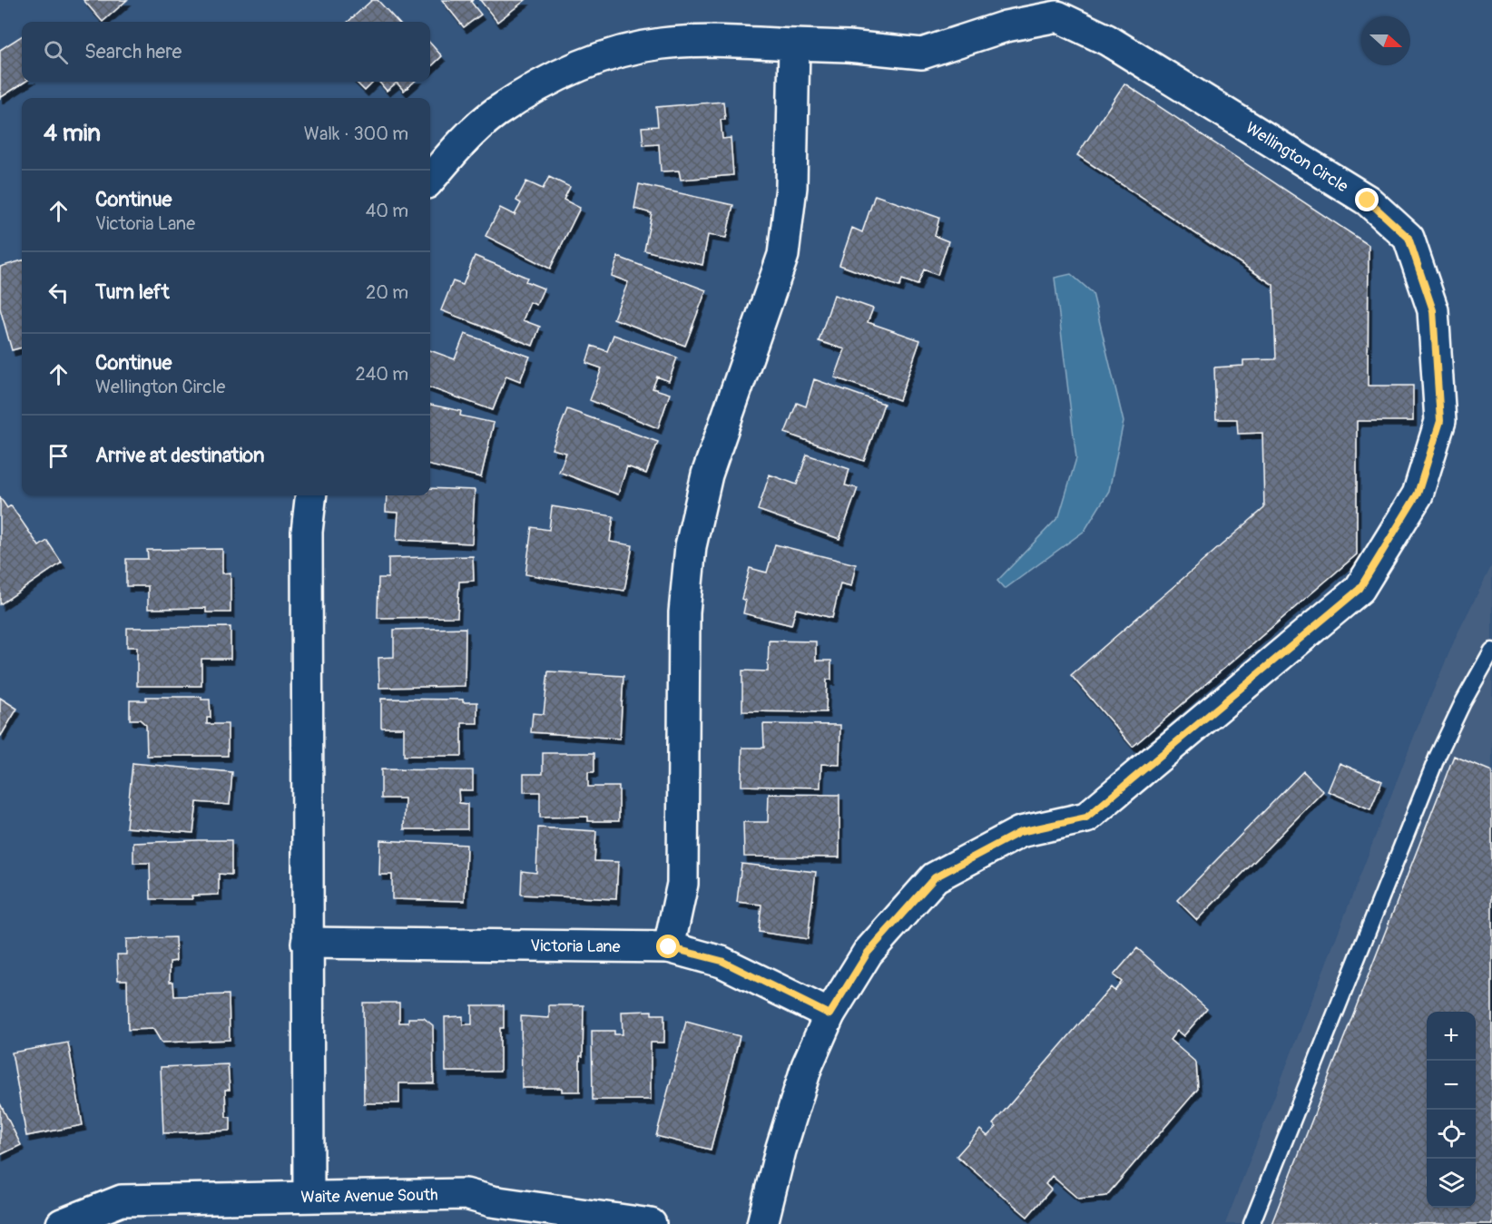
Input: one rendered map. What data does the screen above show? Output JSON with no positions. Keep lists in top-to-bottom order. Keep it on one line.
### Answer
{"streets":{"street":["Wellington Circle","Victoria Lane","Waite Avenue South"]},"crossings":[["Wellington Circle","Victoria Lane"]],"north":"right","page":{"search":"Search here","heading":["4 min","Walk · 300 m"],"list":[["Continue","Victoria Lane","40 m"],["Turn left","20 m"],["Continue","Wellington Circle","240 m"],"Arrive at destination"],"map_buttons":["+","−"]}}
